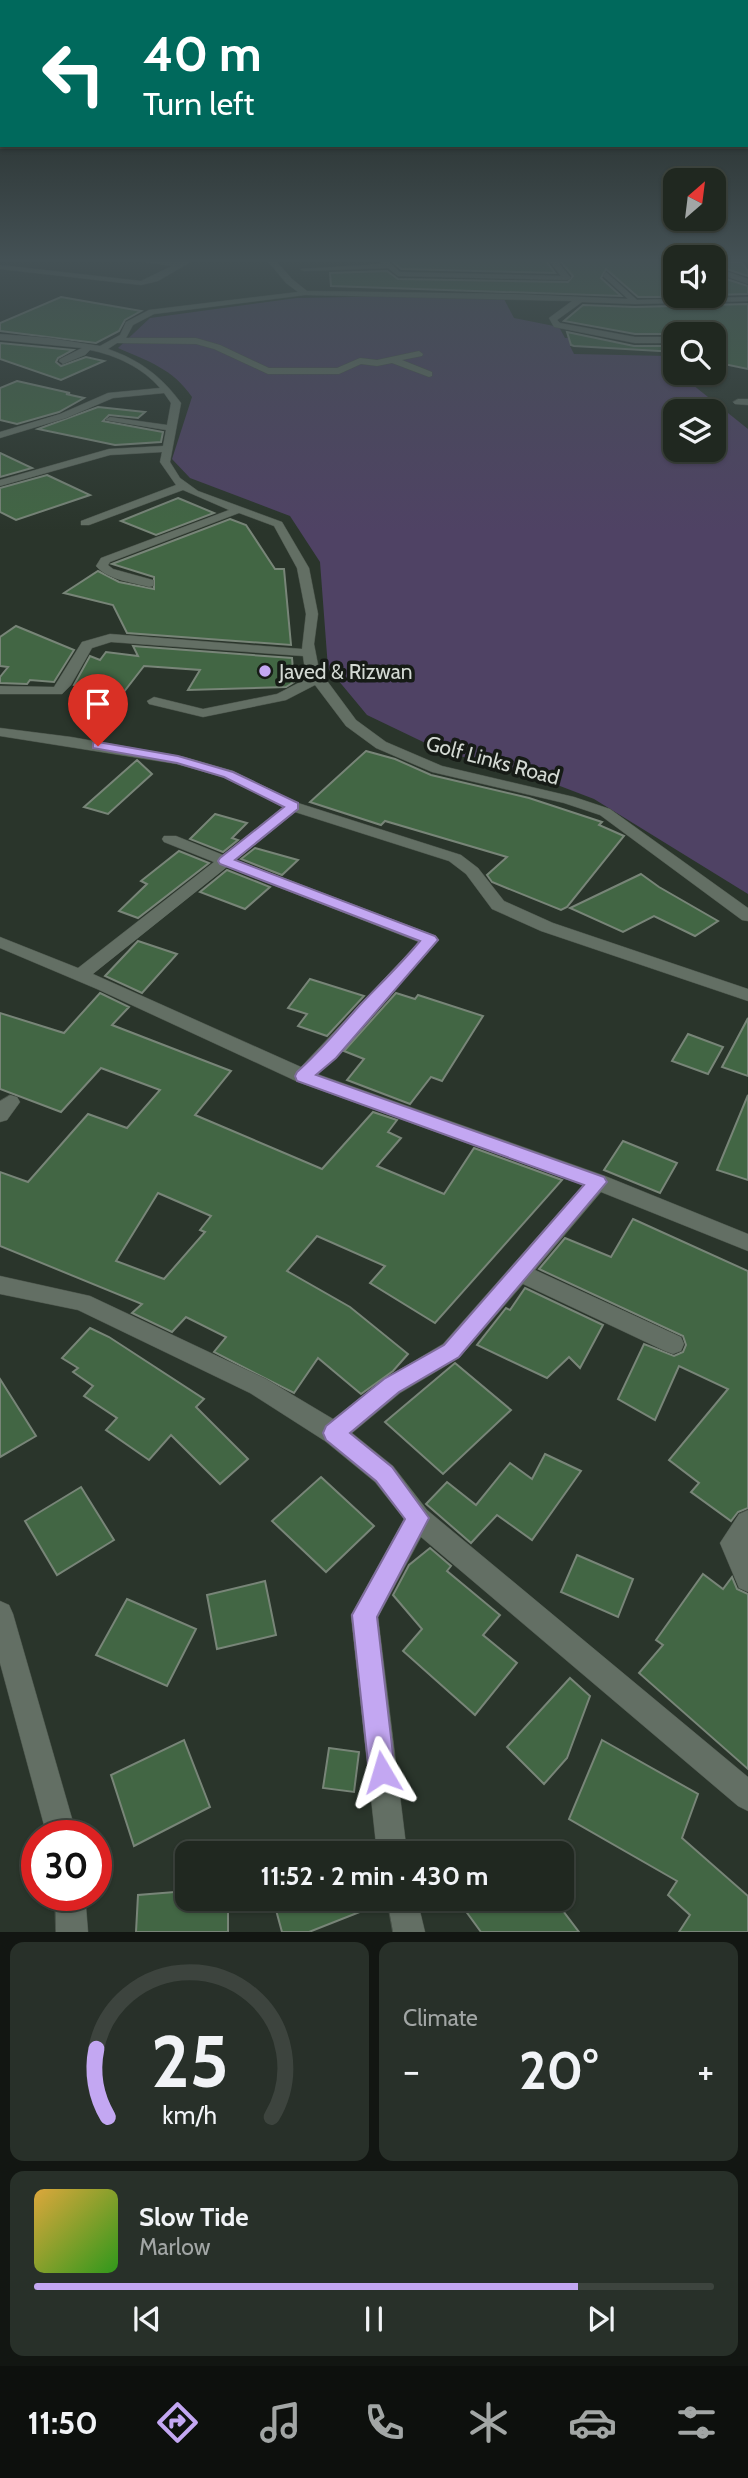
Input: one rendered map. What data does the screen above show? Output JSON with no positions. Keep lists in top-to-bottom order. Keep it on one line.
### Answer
{"streets":{"street":["Golf Links Road"]},"places":["Javed & Rizwan"],"north":"top right","page":{"turn":["40 m","Turn left"],"limit":"30","trip":"11:52 · 2 min · 430 m","tile":"Climate","heat":["−","20°","+"],"song":["Slow Tide","Marlow"],"tabs":"11:50","gauge":["25","km/h"]}}
